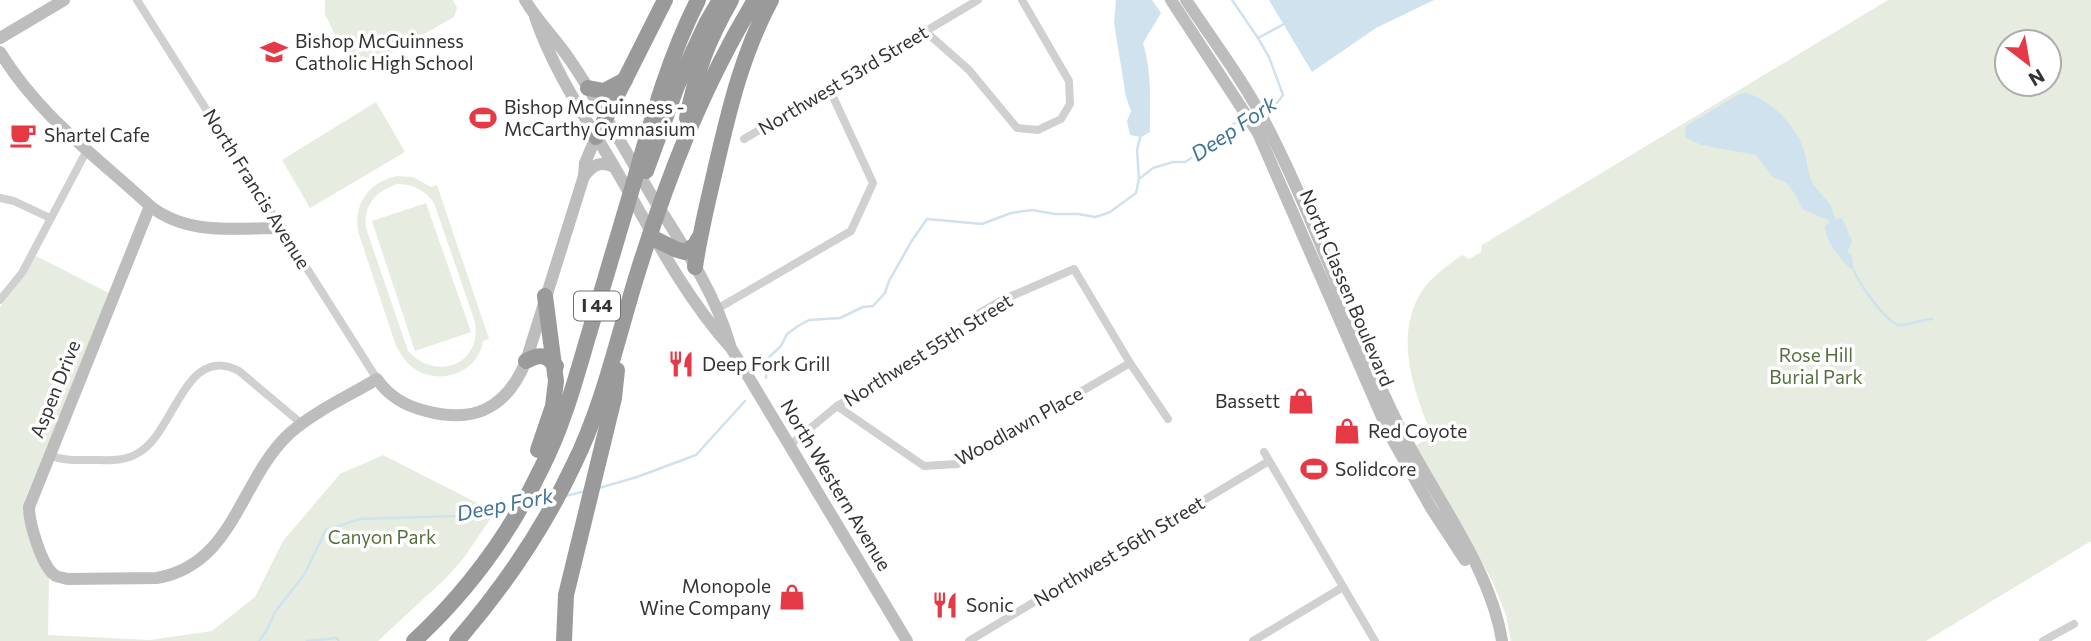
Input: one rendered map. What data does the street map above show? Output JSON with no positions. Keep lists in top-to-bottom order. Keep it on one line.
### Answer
{"streets":{"highway":["I 44"],"main road":["North Classen Boulevard","Aspen Drive","North Western Avenue"],"street":["Northwest 53rd Street","North Francis Avenue","Northwest 55th Street","Woodlawn Place","Northwest 56th Street"]},"crossings":[["Northwest 55th Street","Woodlawn Place"],["Northwest 55th Street","North Western Avenue"]],"water":["Deep Fork"],"parks":["Rose Hill Burial Park","Canyon Park"],"places":{"school or university":["Bishop McGuinness Catholic High School"],"sports":["Bishop McGuinness - McCarthy Gymnasium","Solidcore"],"cafe":["Shartel Cafe"],"restaurant":["Deep Fork Grill","Sonic"],"shop":["Bassett","Red Coyote","Monopole Wine Company"]},"north":"bottom right"}
